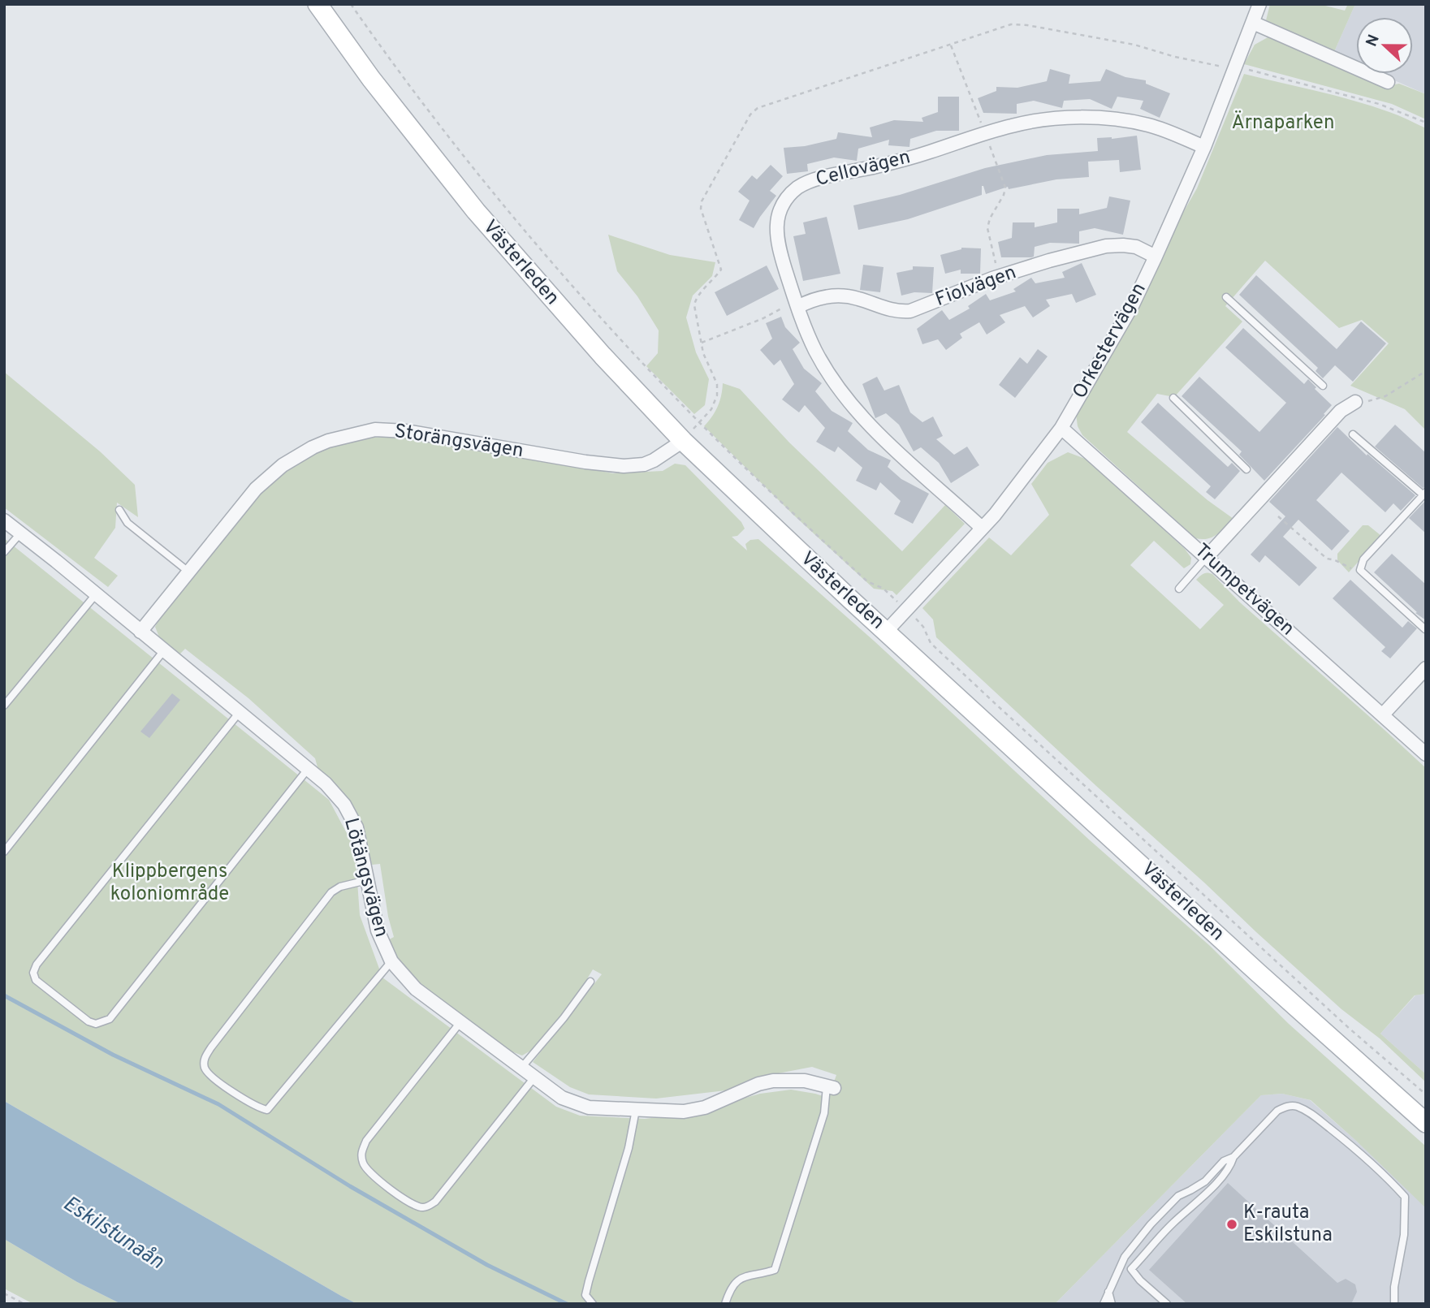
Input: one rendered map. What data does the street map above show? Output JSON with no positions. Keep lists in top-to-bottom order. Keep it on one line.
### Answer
{"streets":{"main road":["Västerleden"],"street":["Cellovägen","Fiolvägen","Orkestervägen","Storängsvägen","Trumpetvägen","Lötängsvägen"]},"crossings":[["Cellovägen","Fiolvägen"],["Cellovägen","Orkestervägen"],["Västerleden","Orkestervägen"],["Västerleden","Storängsvägen"],["Fiolvägen","Orkestervägen"],["Orkestervägen","Trumpetvägen"],["Storängsvägen","Lötängsvägen"]],"water":["Eskilstunaån"],"parks":["Ärnaparken","Klippbergens koloniområde"],"places":["K-rauta Eskilstuna"],"north":"left"}
